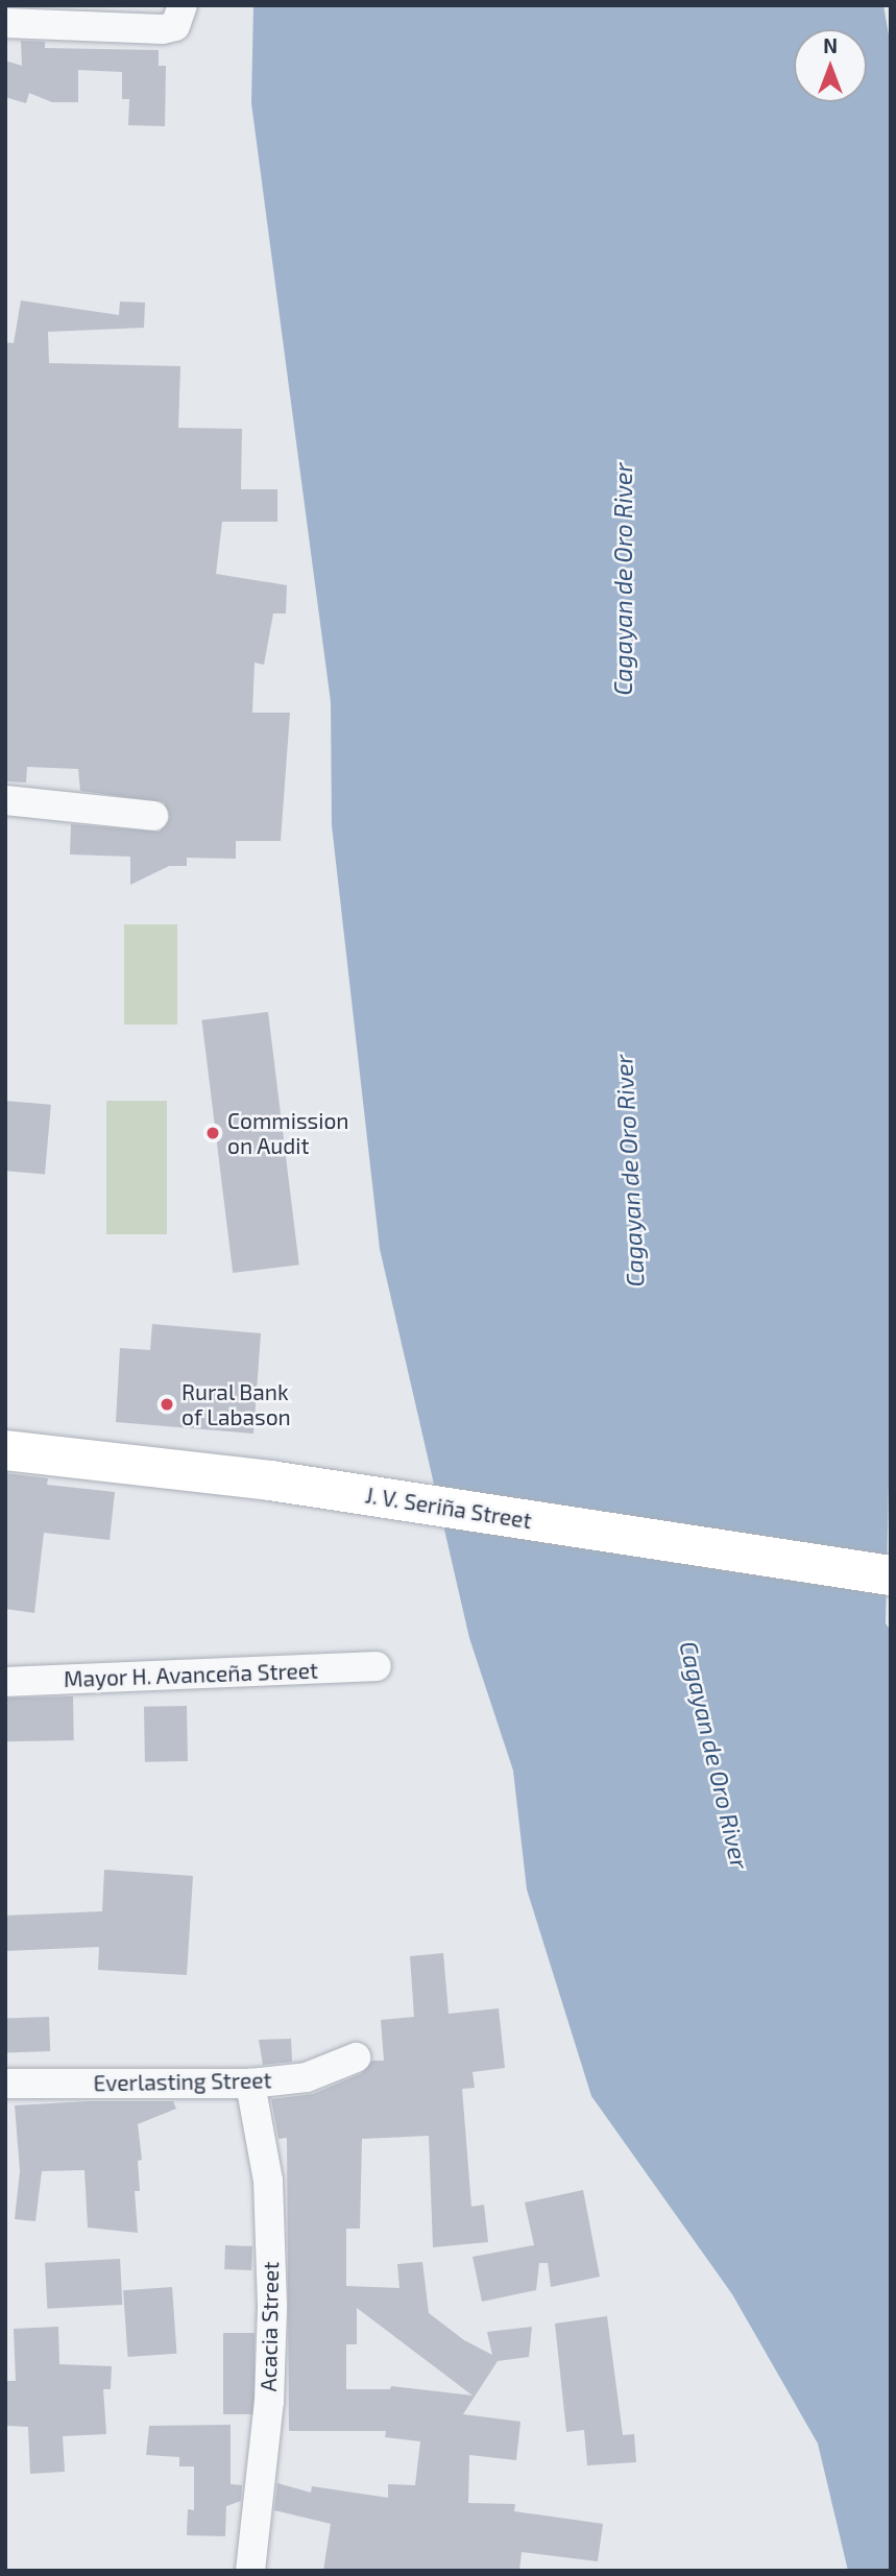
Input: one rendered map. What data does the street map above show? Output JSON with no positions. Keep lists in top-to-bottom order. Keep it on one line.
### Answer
{"streets":{"main road":["J. V. Seriña Street"],"street":["Mayor H. Avanceña Street","Everlasting Street","Acacia Street"]},"crossings":[["Everlasting Street","Acacia Street"]],"water":["Cagayan de Oro River"],"places":["Commission on Audit","Rural Bank of Labason"],"north":"top"}
